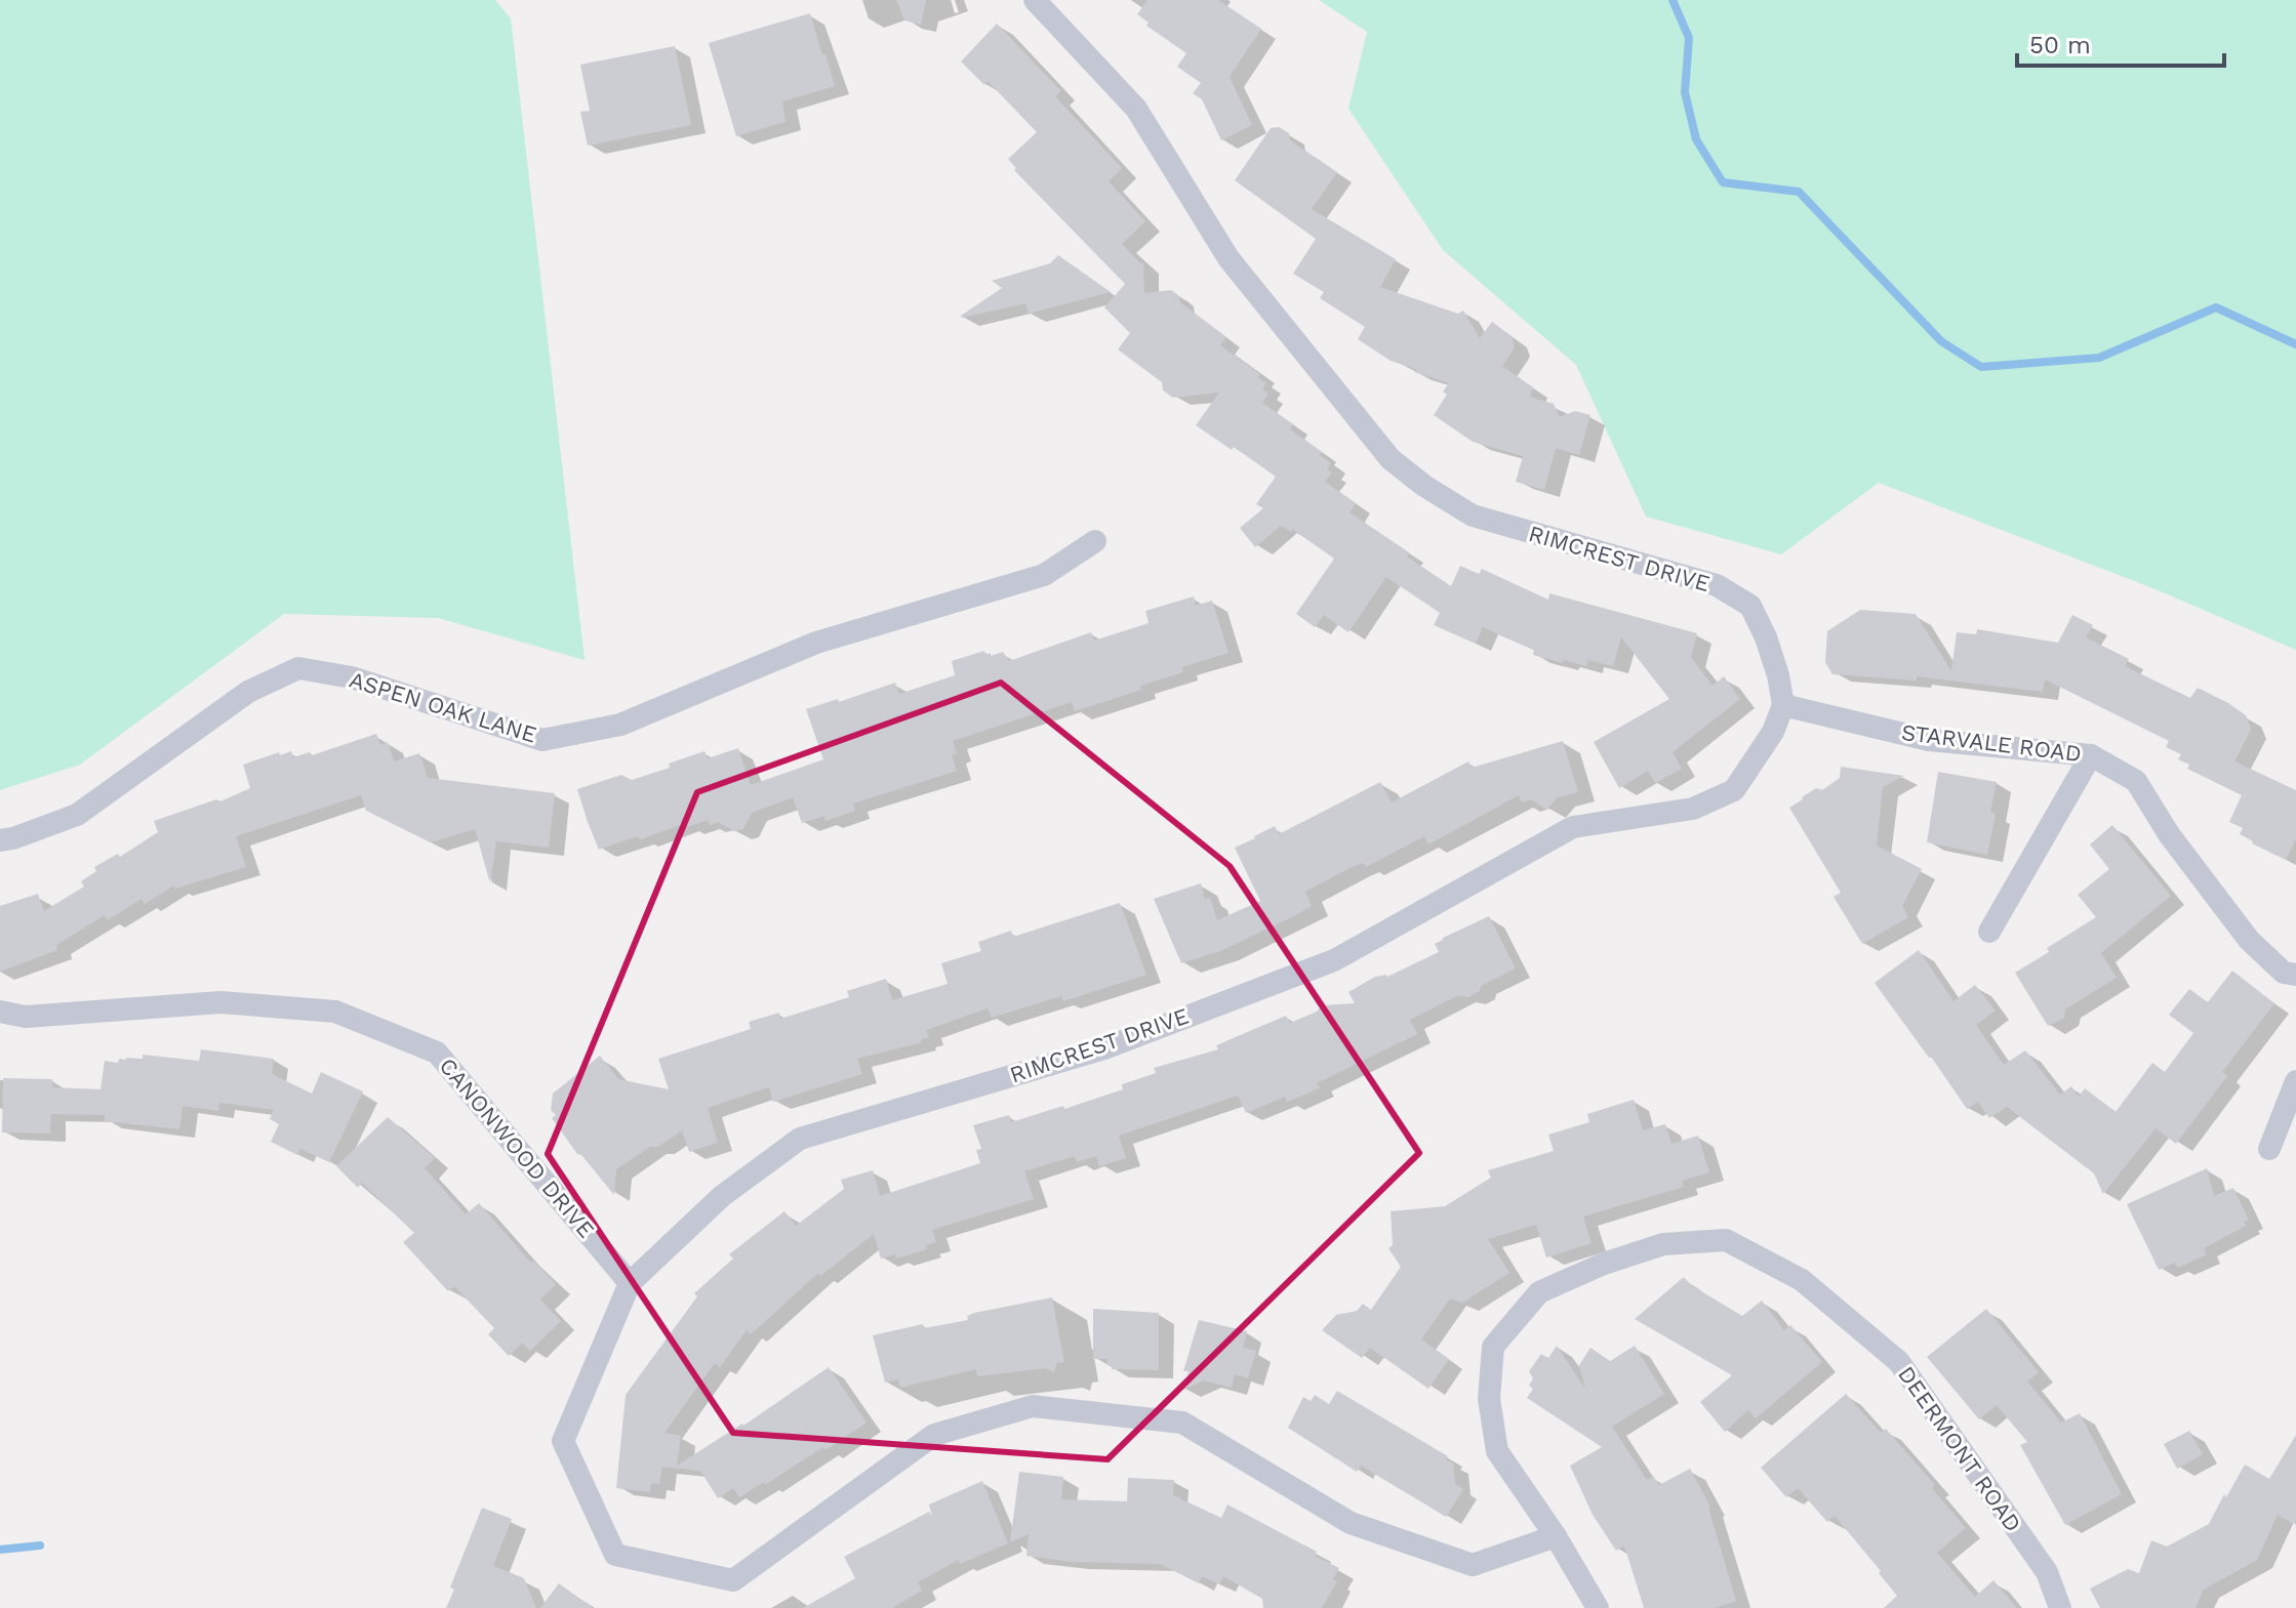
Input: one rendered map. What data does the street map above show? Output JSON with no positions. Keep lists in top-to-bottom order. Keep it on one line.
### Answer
{"streets":{"street":["RIMCREST DRIVE","ASPEN OAK LANE","STARVALE ROAD","CANONWOOD DRIVE","DEERMONT ROAD"]},"crossings":[["RIMCREST DRIVE","STARVALE ROAD"],["RIMCREST DRIVE","CANONWOOD DRIVE"],["RIMCREST DRIVE","DEERMONT ROAD"]],"scale_bar":"50 m"}
